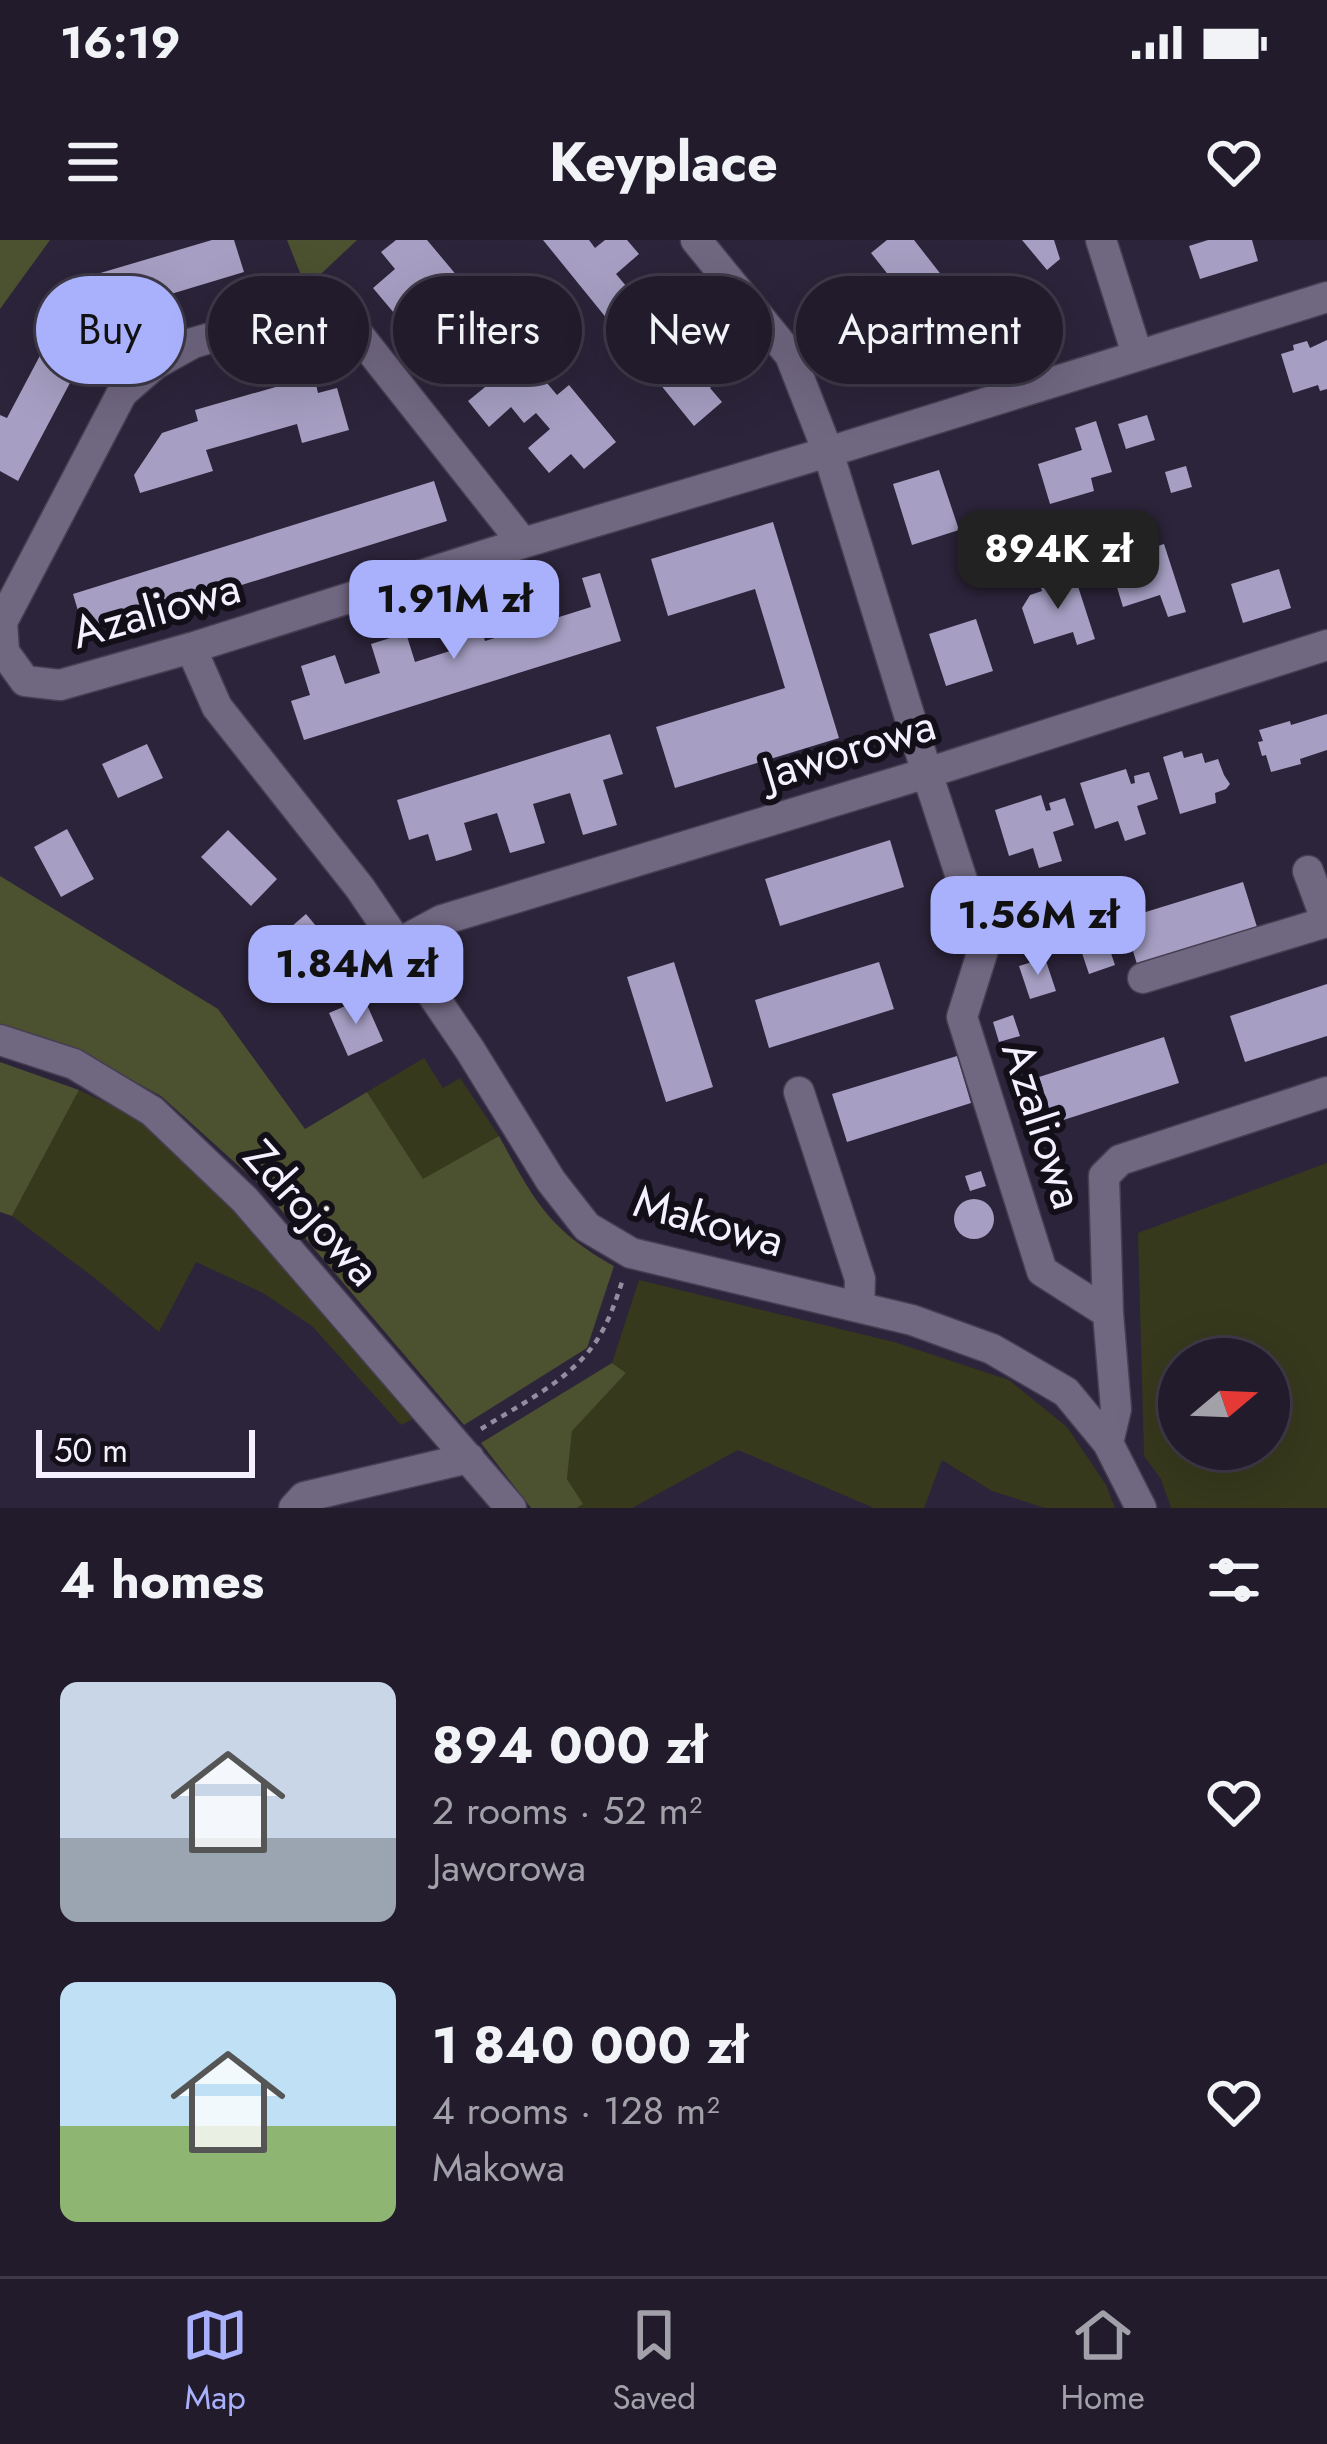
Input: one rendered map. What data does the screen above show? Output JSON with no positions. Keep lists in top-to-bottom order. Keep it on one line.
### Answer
{"streets":{"street":["Azaliowa","Jaworowa","Zdrojowa","Makowa"]},"crossings":[["Azaliowa","Jaworowa"],["Azaliowa","Makowa"],["Jaworowa","Makowa"]],"scale_bar":"50 m","north":"right","page":{"status":"16:19","header":"Keyplace","chip":["Buy","Rent","Filters","New","Apartment"],"price":["894K zł","1.91M zł","1.56M zł","1.84M zł"],"scale":"50 m","heading":"4 homes","list":[{"name":"894 000 zł","note":"2 rooms · 52 m² · Jaworowa"},{"name":"1 840 000 zł","note":"4 rooms · 128 m² · Makowa"}],"tabs":["Map","Saved","Home"]}}
